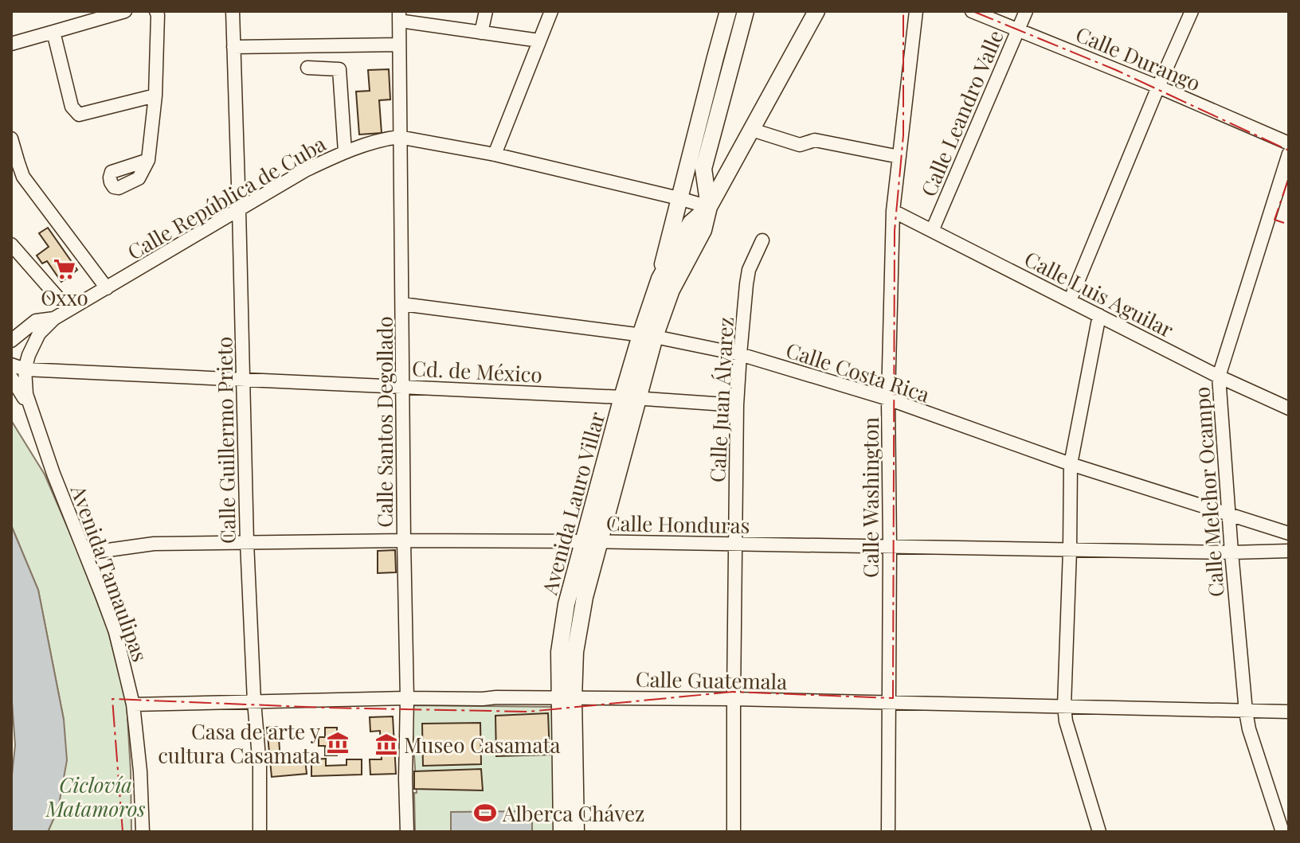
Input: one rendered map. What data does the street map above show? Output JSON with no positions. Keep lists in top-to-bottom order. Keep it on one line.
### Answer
{"streets":{"main road":["Avenida Lauro Villar"],"street":["Calle Durango","Calle Leandro Valle","Calle República de Cuba","Calle Luis Aguilar","Cd. de México","Calle Costa Rica","Calle Juan Álvarez","Calle Santos Degollado","Calle Guillermo Prieto","Calle Melchor Ocampo","Calle Washington","Calle Honduras","Avenida Tamaulipas","Calle Guatemala"]},"crossings":[["Calle Durango","Calle Leandro Valle"],["Calle Leandro Valle","Calle Luis Aguilar"],["Calle República de Cuba","Cd. de México"],["Calle República de Cuba","Calle Santos Degollado"],["Calle República de Cuba","Calle Guillermo Prieto"],["Calle República de Cuba","Avenida Lauro Villar"],["Calle República de Cuba","Avenida Tamaulipas"],["Calle Luis Aguilar","Calle Melchor Ocampo"],["Calle Luis Aguilar","Calle Washington"],["Cd. de México","Calle Juan Álvarez"],["Cd. de México","Calle Santos Degollado"],["Cd. de México","Calle Guillermo Prieto"],["Cd. de México","Avenida Lauro Villar"],["Cd. de México","Avenida Tamaulipas"],["Calle Costa Rica","Calle Juan Álvarez"],["Calle Costa Rica","Calle Santos Degollado"],["Calle Costa Rica","Calle Melchor Ocampo"],["Calle Costa Rica","Calle Washington"],["Calle Costa Rica","Avenida Lauro Villar"],["Calle Juan Álvarez","Calle Honduras"],["Calle Juan Álvarez","Calle Guatemala"],["Calle Santos Degollado","Calle Honduras"],["Calle Santos Degollado","Calle Guatemala"],["Calle Guillermo Prieto","Calle Honduras"],["Calle Guillermo Prieto","Calle Guatemala"],["Calle Melchor Ocampo","Calle Honduras"],["Calle Melchor Ocampo","Calle Guatemala"],["Calle Washington","Calle Honduras"],["Calle Washington","Calle Guatemala"],["Avenida Lauro Villar","Calle Honduras"],["Avenida Lauro Villar","Calle Guatemala"],["Calle Honduras","Avenida Tamaulipas"],["Avenida Tamaulipas","Calle Guatemala"]],"parks":["Ciclovía Matamoros"],"places":{"supermarket":["Oxxo"],"museum":["Casa de arte y cultura Casamata","Museo Casamata"],"sports":["Alberca Chávez"]}}
